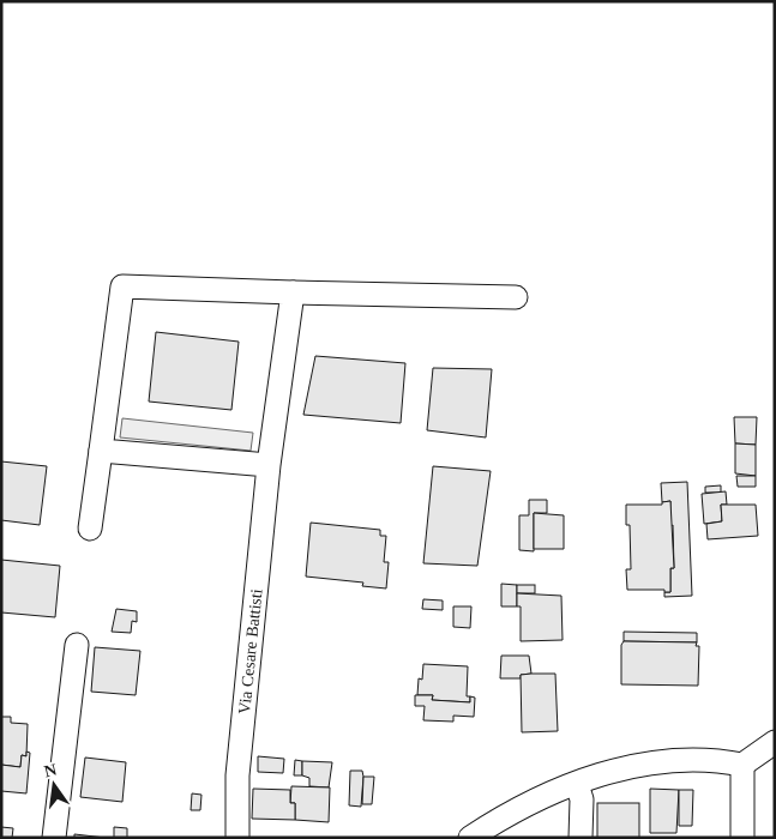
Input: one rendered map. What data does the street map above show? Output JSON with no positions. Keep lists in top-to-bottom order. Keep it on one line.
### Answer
{"streets":{"street":["Via Cesare Battisti"]},"north":"top"}
